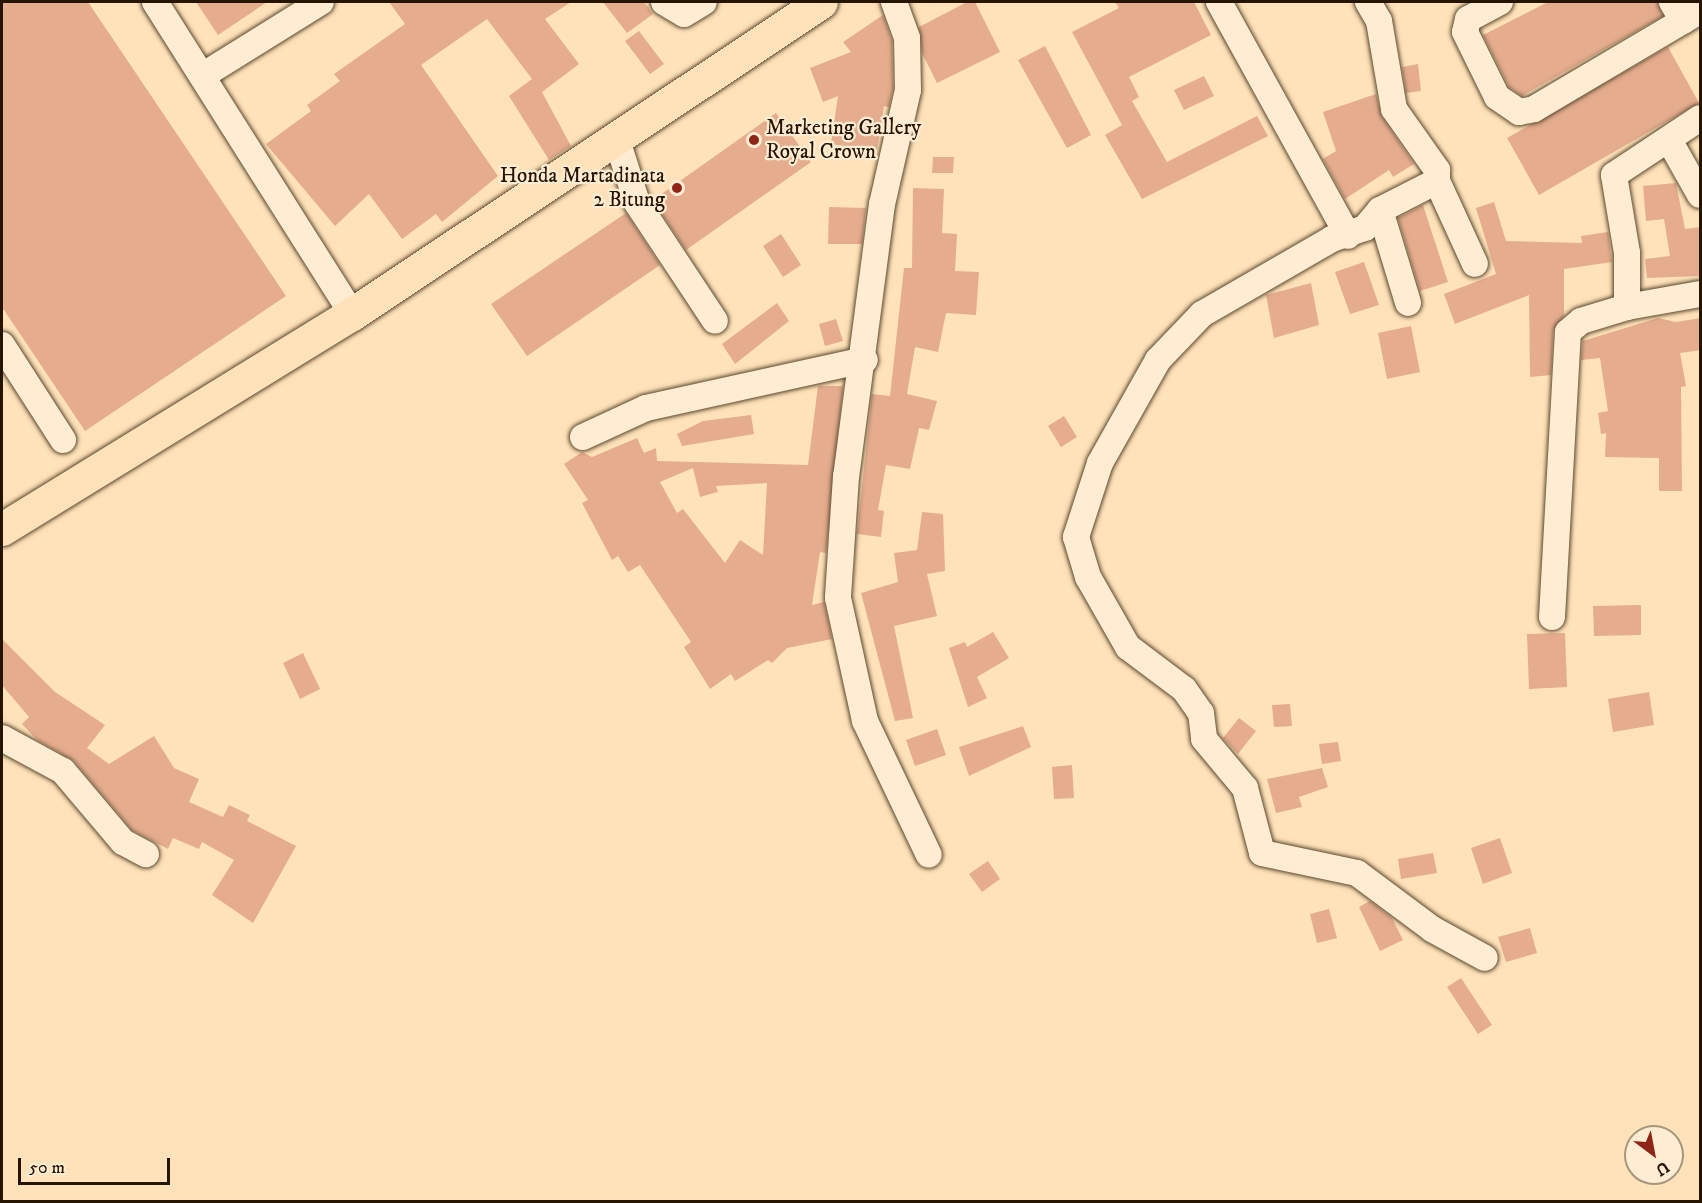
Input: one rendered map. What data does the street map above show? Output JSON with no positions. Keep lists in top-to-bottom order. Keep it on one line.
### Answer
{"places":["Marketing Gallery Royal Crown","Honda Martadinata 2 Bitung"],"scale_bar":"50 m","north":"bottom right"}
